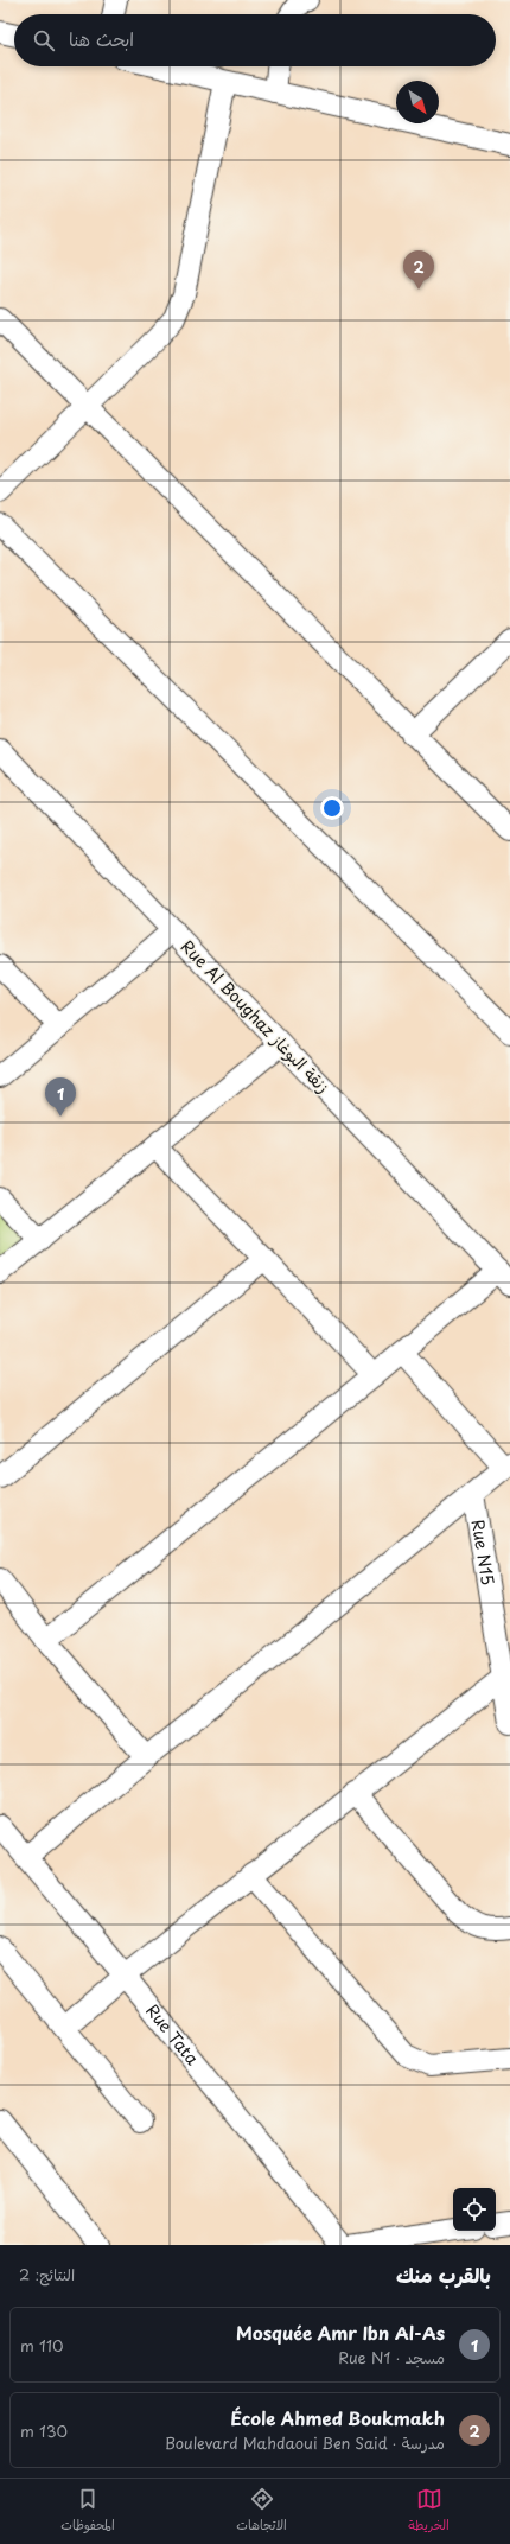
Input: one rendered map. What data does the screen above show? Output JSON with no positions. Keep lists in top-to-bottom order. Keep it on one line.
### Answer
{"streets":{"street":["Rue Al Boughaz زنقة البوغاز","Rue N15","Rue Tata"]},"north":"bottom right","page":{"search":"ابحث هنا","pins":["2","1"],"heading":["بالقرب منك","النتائج: 2"],"list":[{"mark":"1","name":"Mosquée Amr Ibn Al-As","note":"مسجد · Rue N1","value":"110 m"},{"mark":"2","name":"École Ahmed Boukmakh","note":"مدرسة · Boulevard Mahdaoui Ben Said","value":"130 m"}],"nav":["الخريطة","الاتجاهات","المحفوظات"]}}
